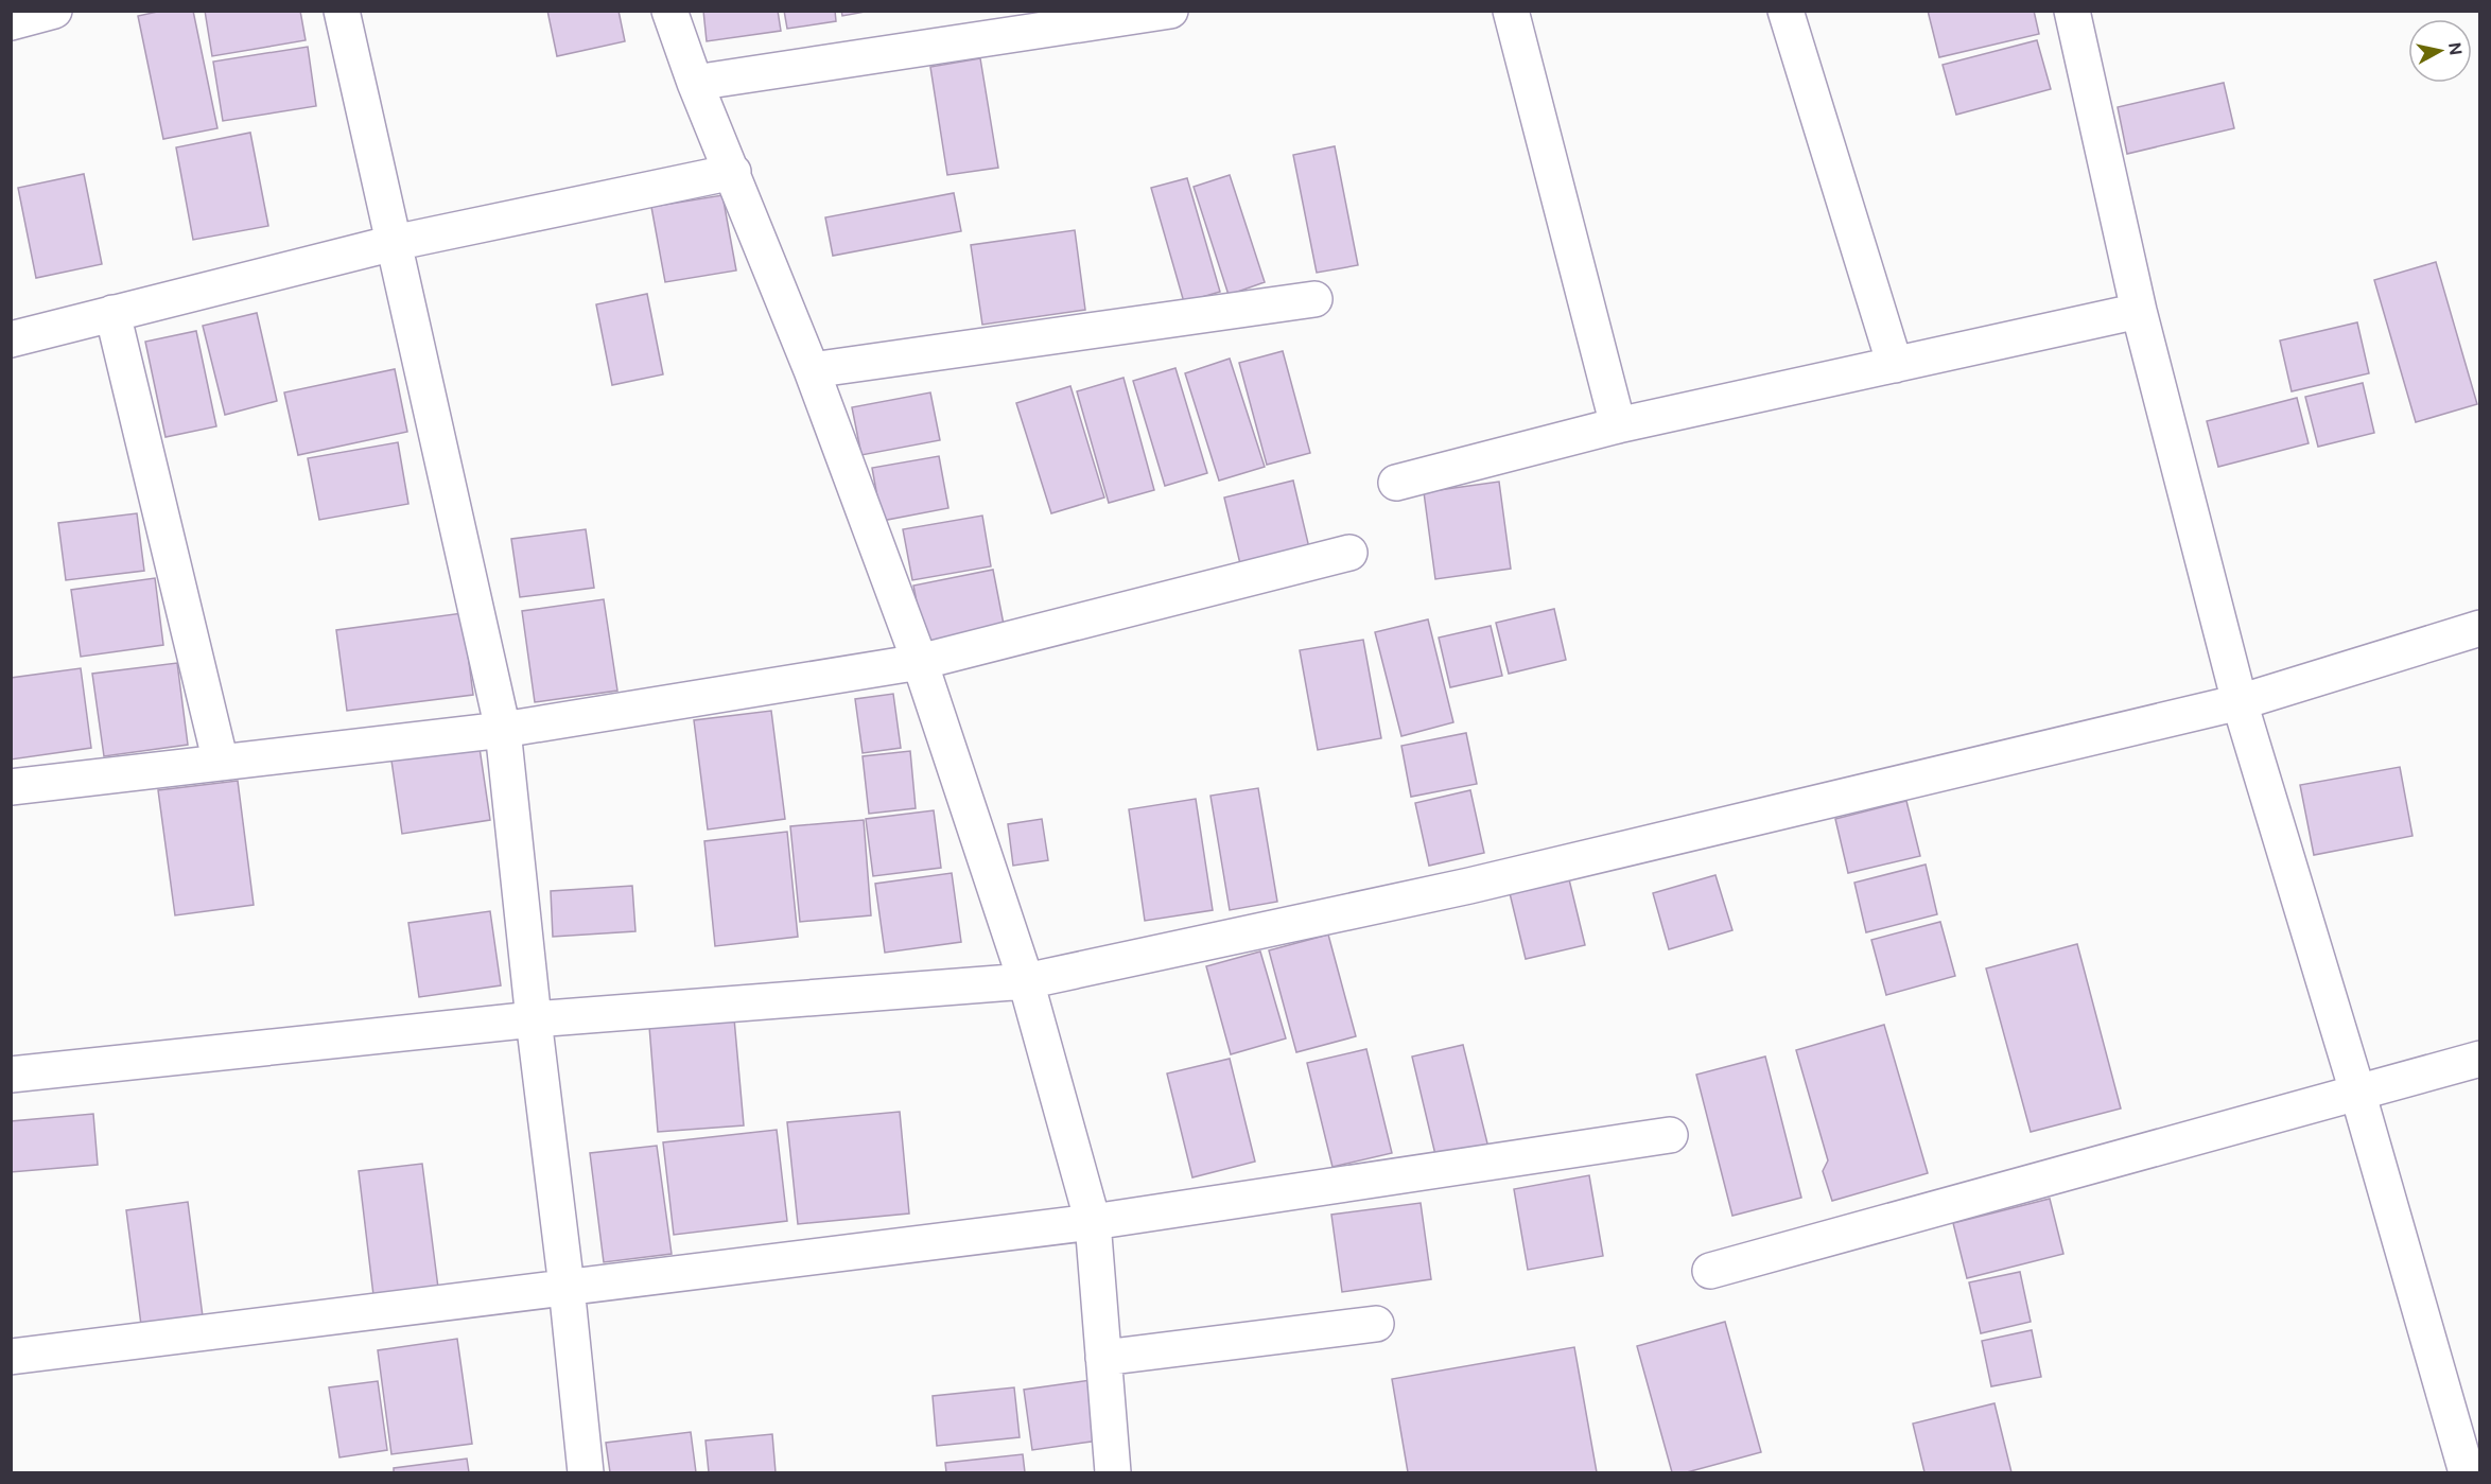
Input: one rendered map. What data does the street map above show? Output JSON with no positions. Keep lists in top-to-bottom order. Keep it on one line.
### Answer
{"north":"right"}
